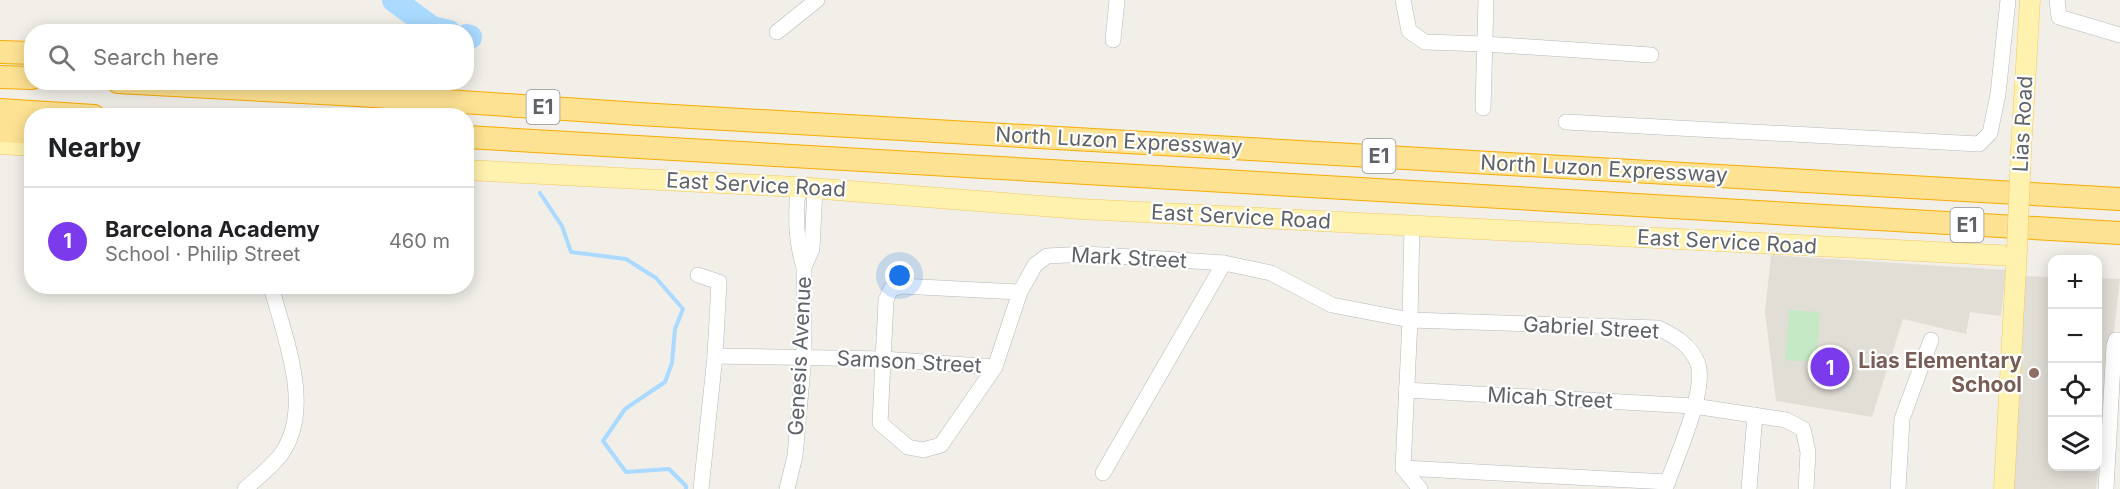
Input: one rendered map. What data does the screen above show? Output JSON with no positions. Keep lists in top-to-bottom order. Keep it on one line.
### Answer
{"streets":{"highway":["E1","North Luzon Expressway"],"main road":["Lias Road","East Service Road"],"street":["Mark Street","Gabriel Street","Genesis Avenue","Samson Street","Micah Street"]},"crossings":[["Lias Road","East Service Road"],["East Service Road","Genesis Avenue"],["Mark Street","Gabriel Street"],["Mark Street","Samson Street"],["Gabriel Street","Micah Street"],["Genesis Avenue","Samson Street"]],"places":["Lias Elementary School"],"page":{"search":"Search here","heading":"Nearby","list":[{"mark":"1","name":"Barcelona Academy","note":"School · Philip Street","value":"460 m"}],"map_buttons":["+","−"],"pins":"1"}}
